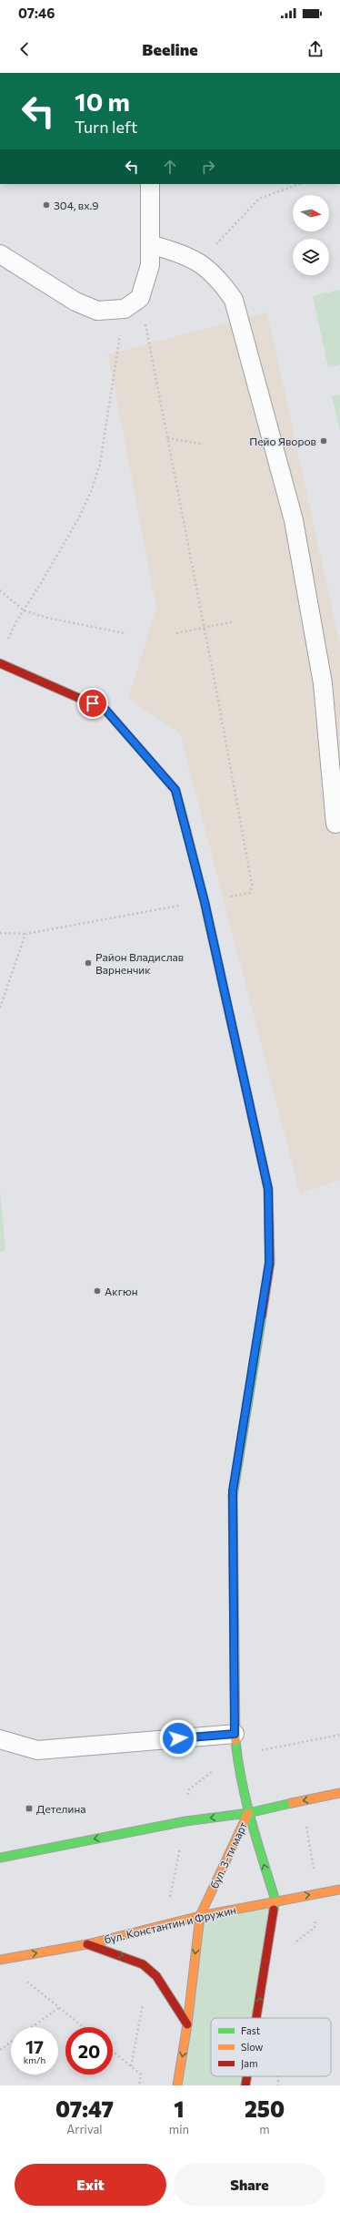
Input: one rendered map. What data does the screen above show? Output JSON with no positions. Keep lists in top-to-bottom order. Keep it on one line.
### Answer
{"streets":{"street":["бул. 3-ти март","бул. Константин и Фружин"]},"crossings":[["бул. 3-ти март","бул. Константин и Фружин"]],"one_way":["бул. Константин и Фружин"],"places":{"other":["304, вх.9","Пейо Яворов","Район Владислав Варненчик","Акгюн"],"transit":["Детелина"]},"legend":["Fast","Slow","Jam"],"north":"right","page":{"status":"07:46","header":"Beeline","turn":["10 m","Turn left"],"speed":"17 km/h","limit":"20","eta":["07:47","Arrival","1","min","250","m"],"buttons":["Exit","Share"]}}
